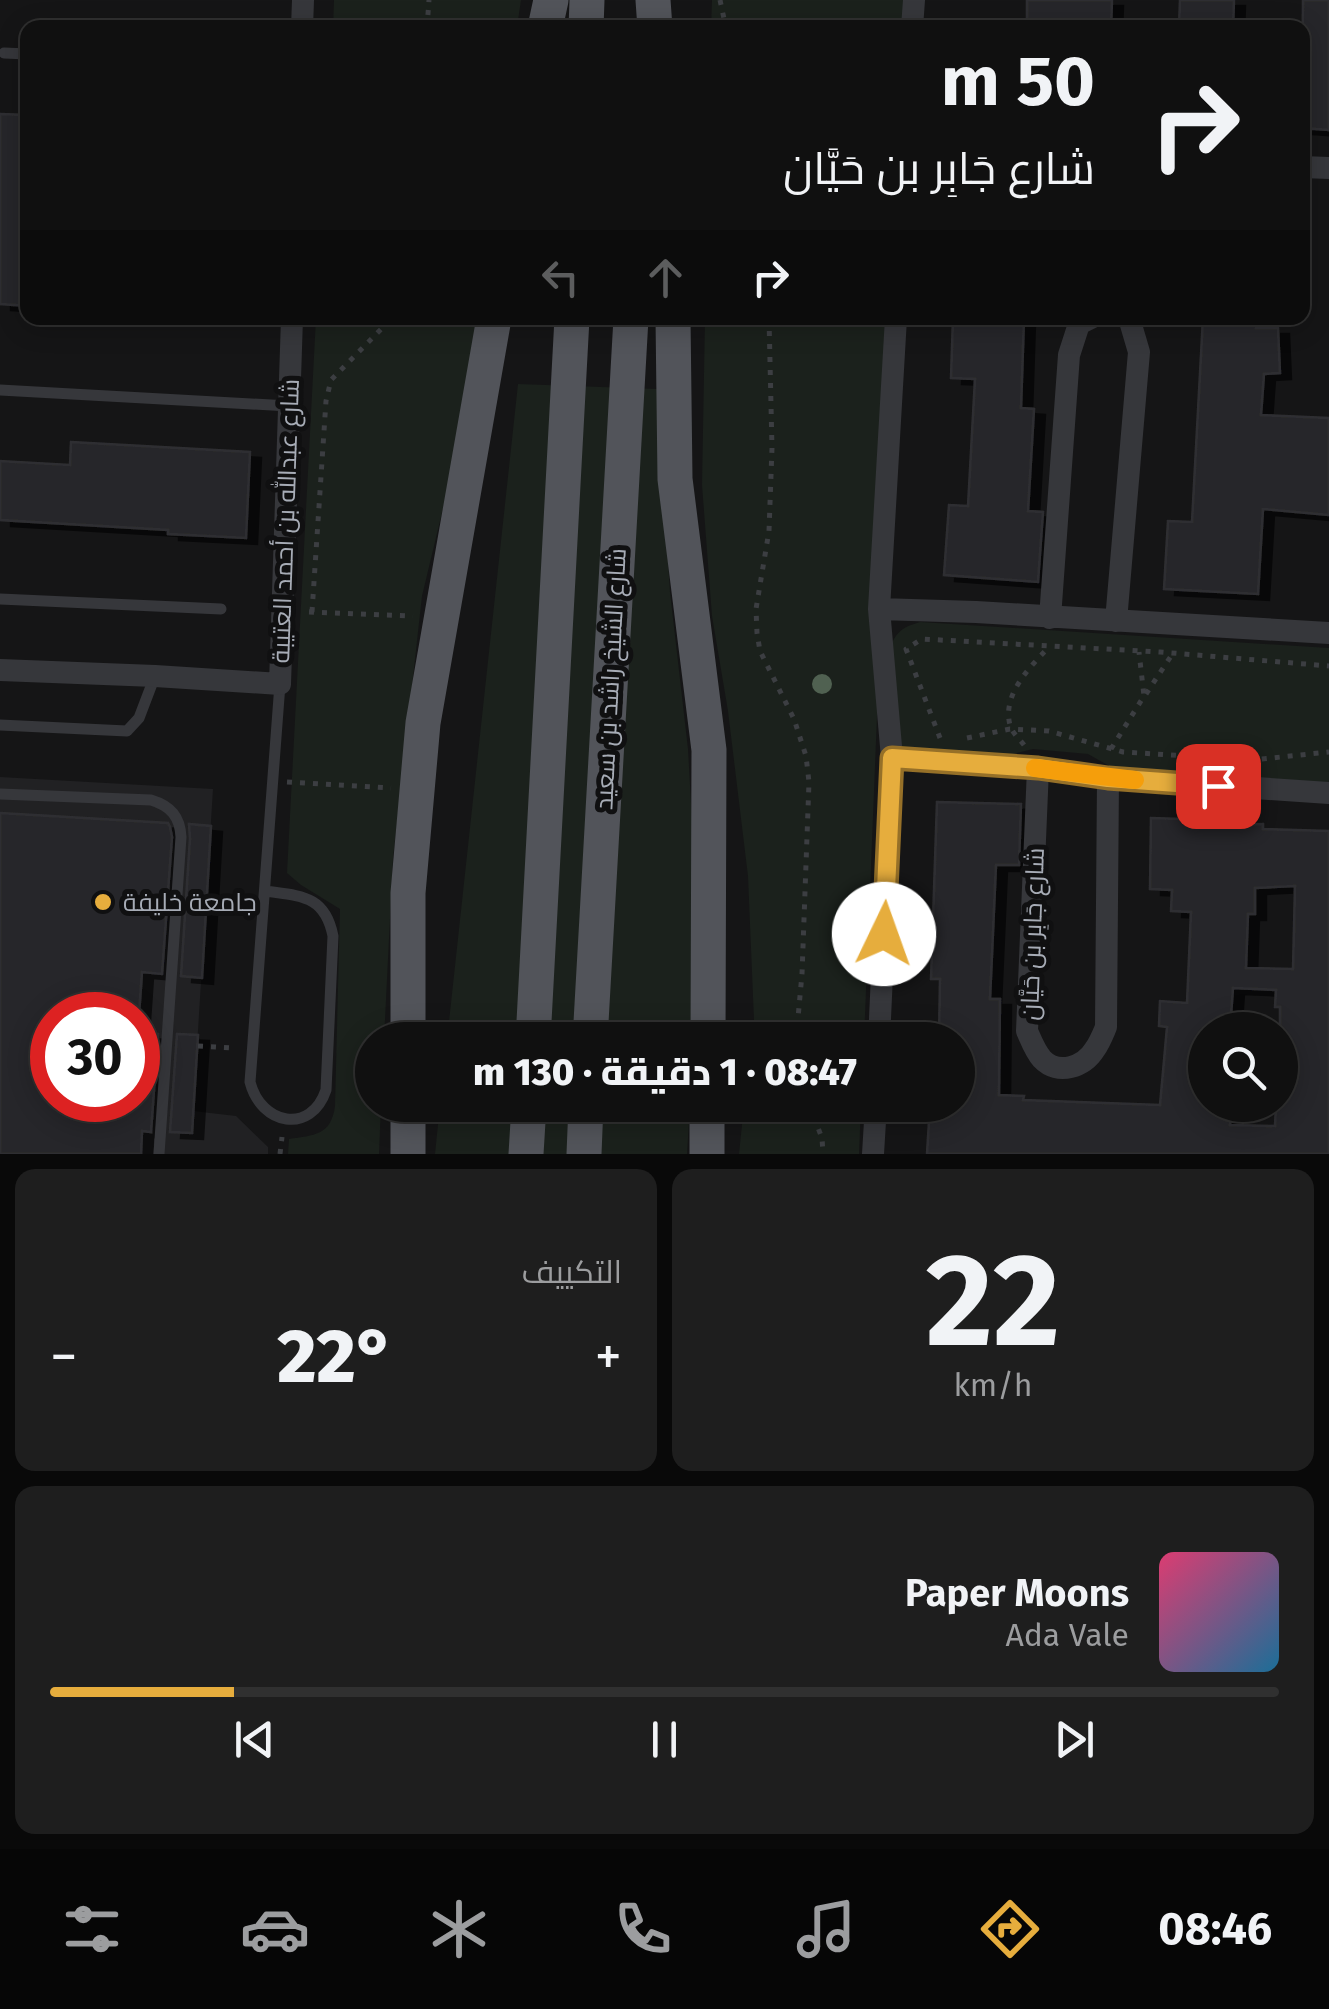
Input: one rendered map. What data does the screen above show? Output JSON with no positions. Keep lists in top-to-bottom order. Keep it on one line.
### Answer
{"streets":{"main road":["شارع الشيخ راشد بن سعيد"],"street":["شارع عبدالله بن أحمد العتيبة","شارع جَابِر بن حَيَّان"]},"places":["جامعة خليفة"],"page":{"turn":["50 m","شارع جَابِر بن حَيَّان"],"limit":"30","trip":"08:47 · 1 دقيقة · 130 m","tile":[["22","km/h"],"التكييف"],"heat":["−","22°","+"],"song":["Paper Moons","Ada Vale"],"tabs":"08:46"}}
